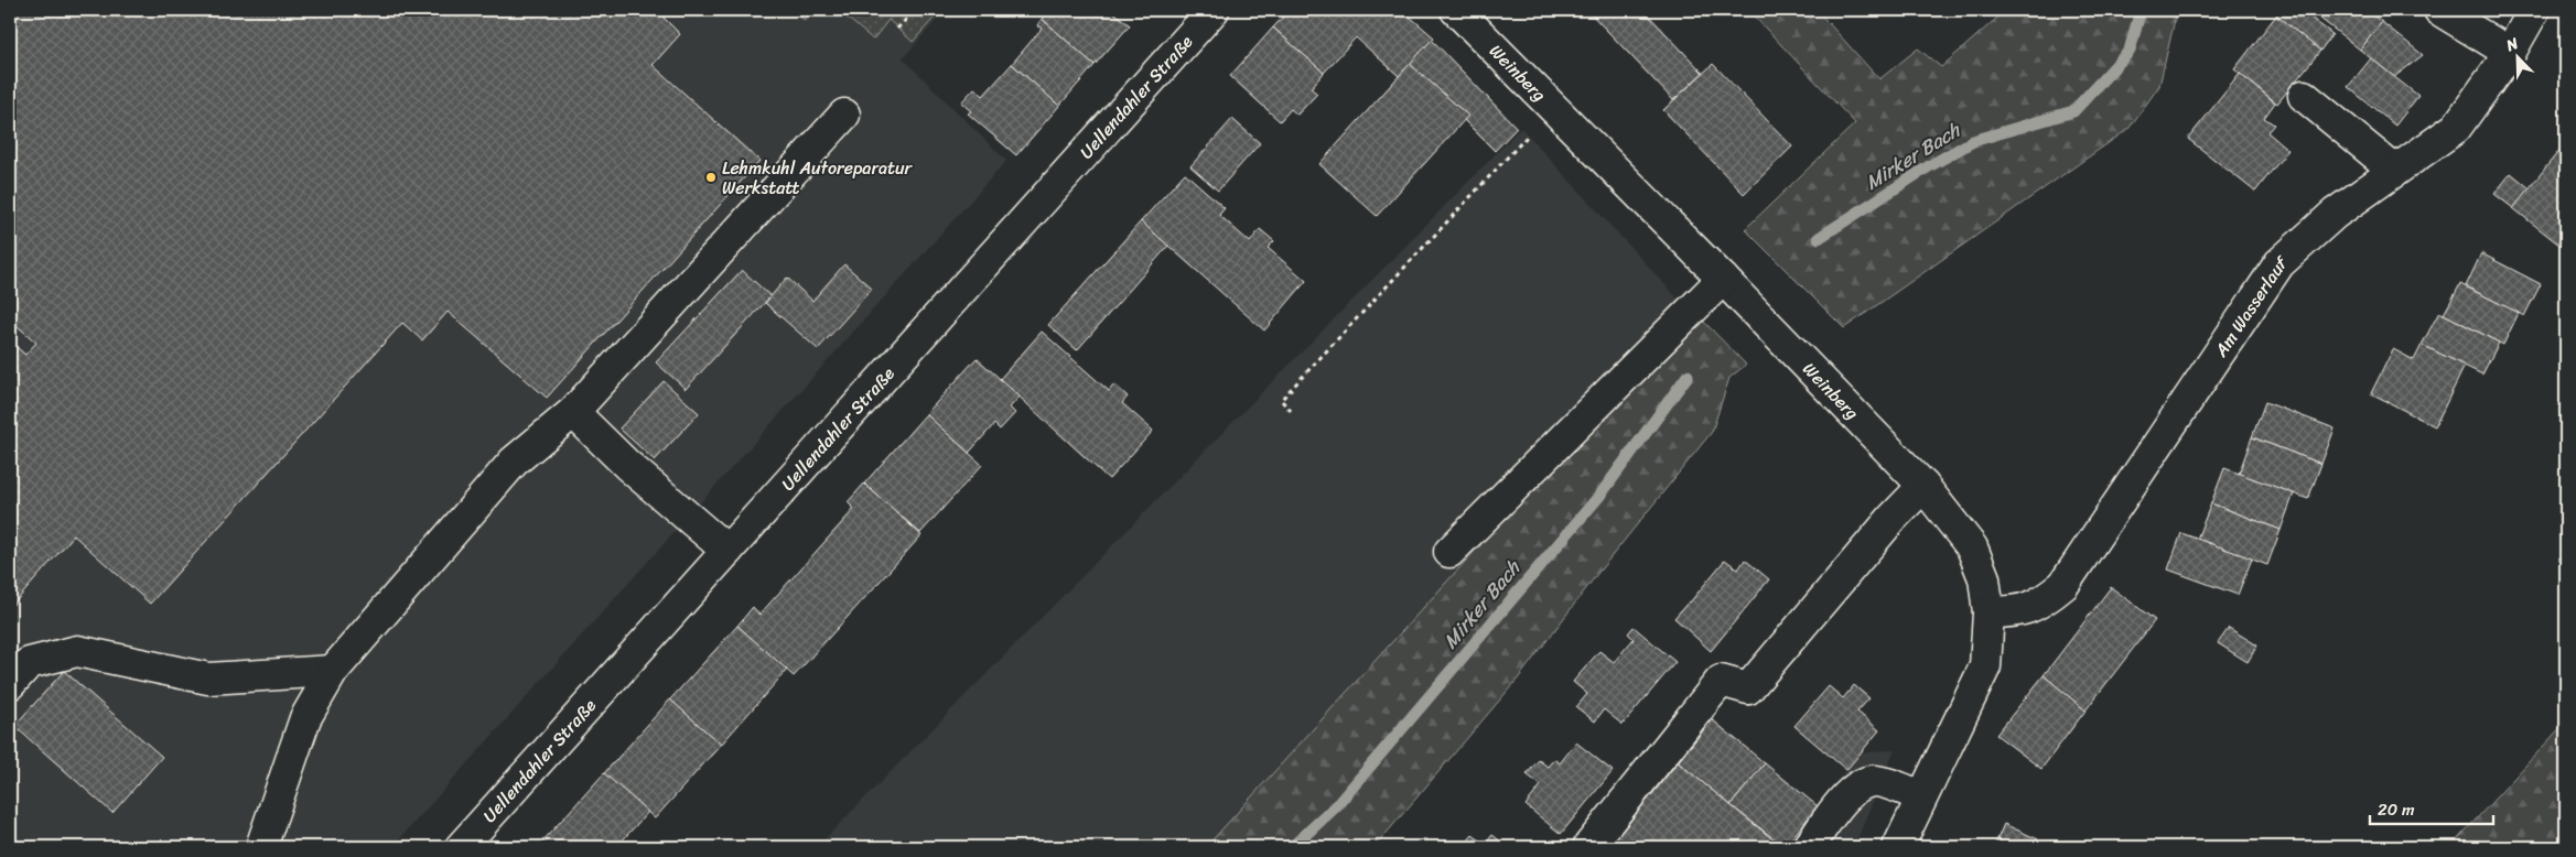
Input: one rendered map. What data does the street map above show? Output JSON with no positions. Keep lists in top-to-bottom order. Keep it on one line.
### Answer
{"streets":{"street":["Weinberg","Uellendahler Straße","Am Wasserlauf"]},"crossings":[["Weinberg","Am Wasserlauf"]],"water":["Mirker Bach"],"places":["Lehmkuhl Autoreparatur Werkstatt"],"scale_bar":"20 m","north":"top left"}
